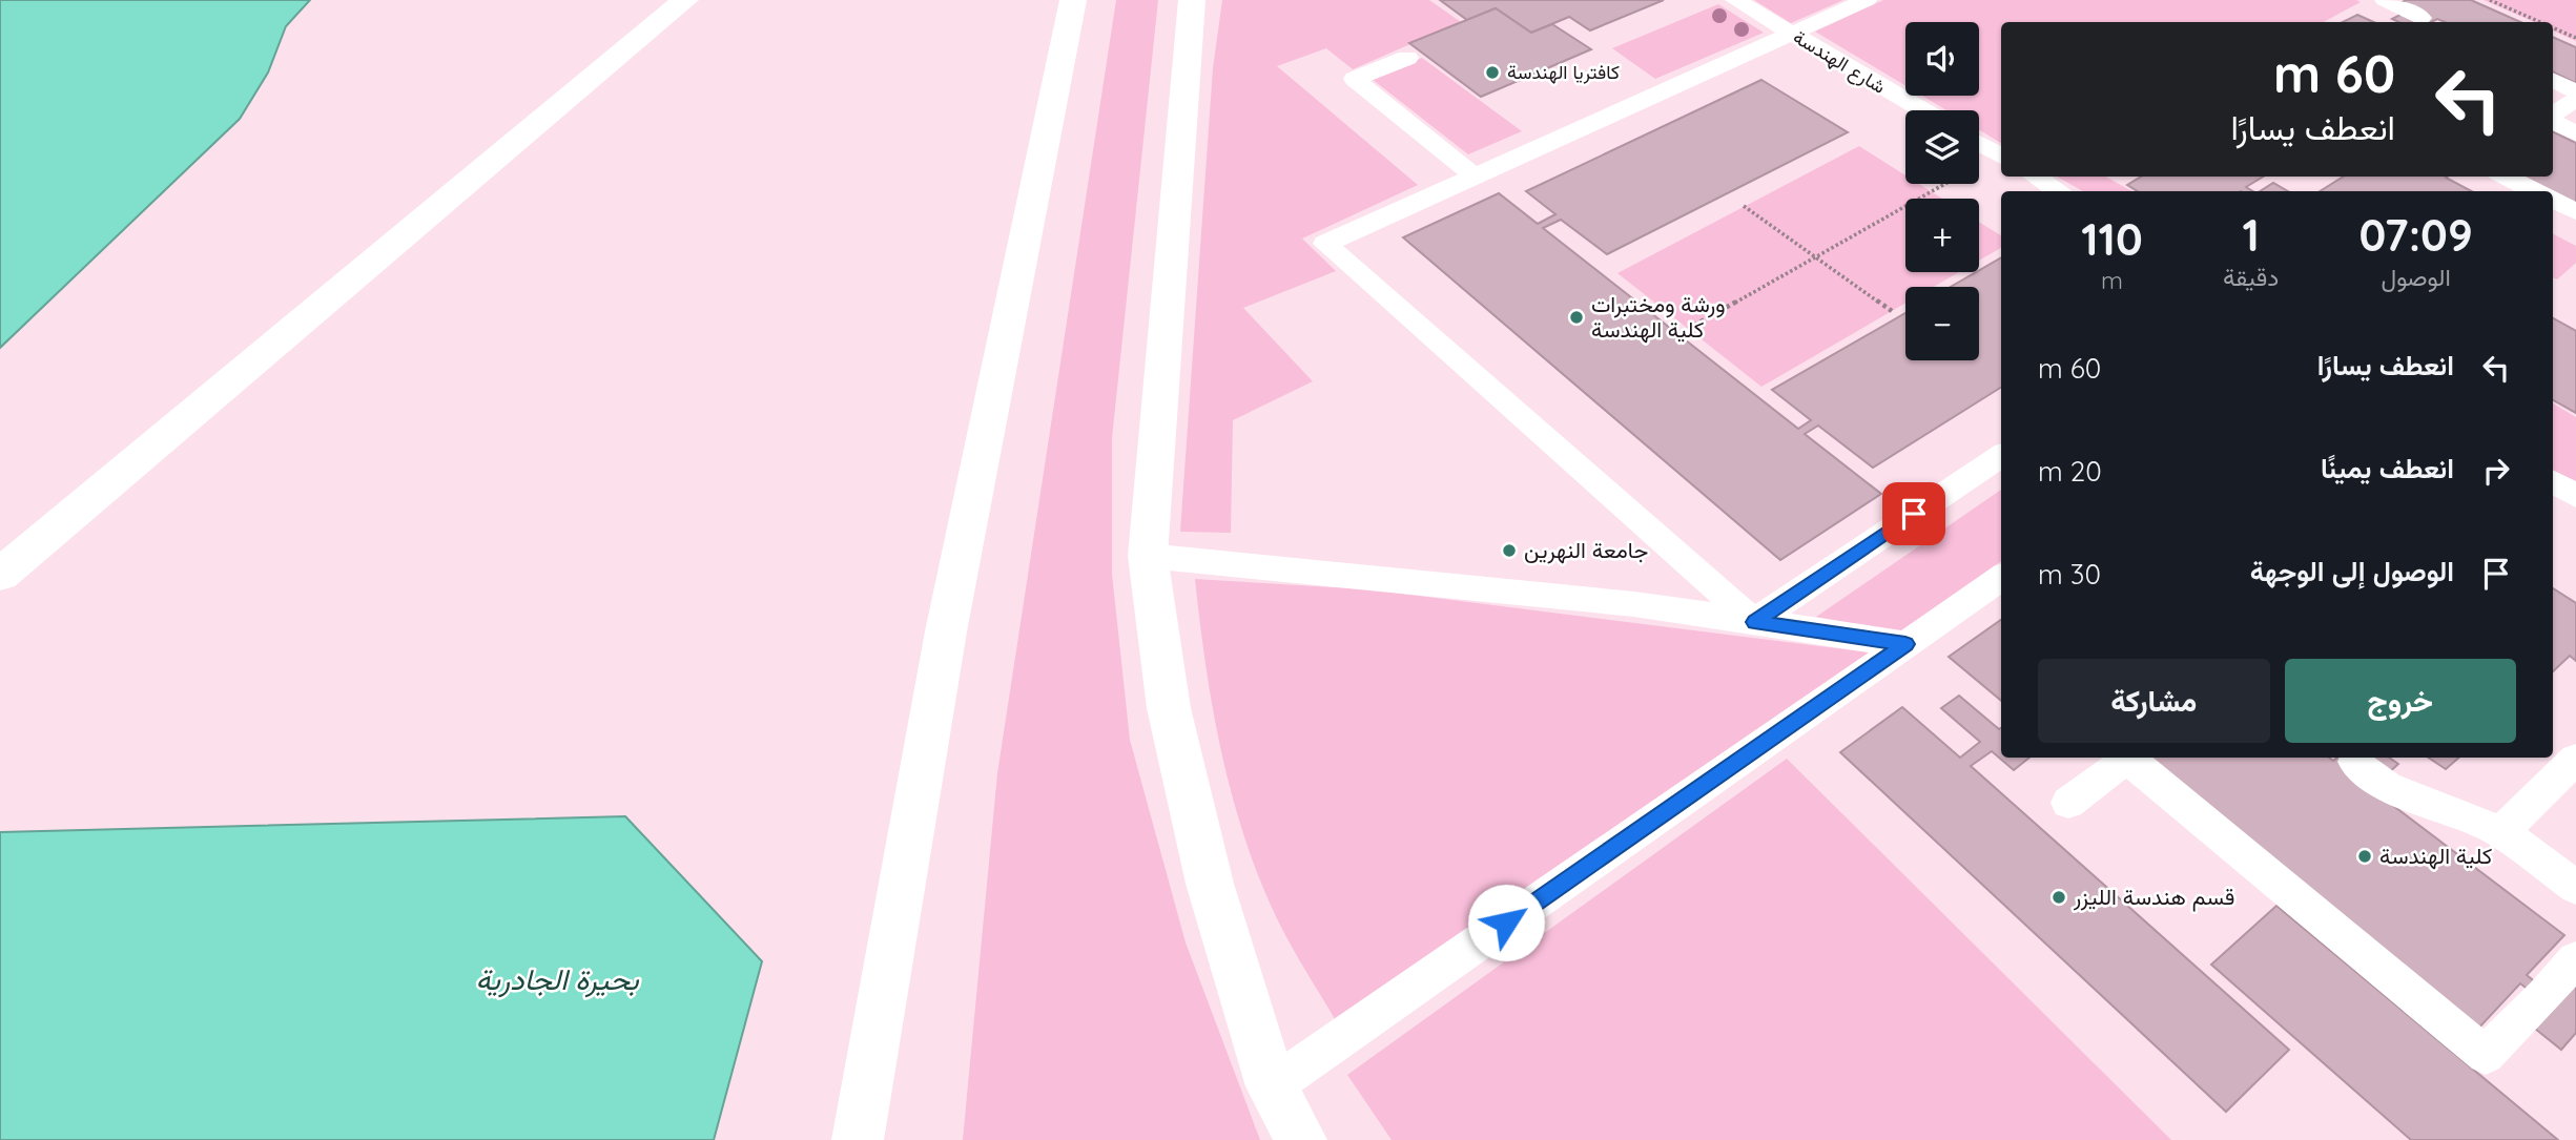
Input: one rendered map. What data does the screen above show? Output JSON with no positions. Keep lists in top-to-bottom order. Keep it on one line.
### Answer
{"streets":{"lane":["شارع الهندسة"]},"water":["بحيرة الجادرية"],"places":["كافتريا الهندسة","ورشة ومختبرات كلية الهندسة","جامعة النهرين","كلية الهندسة","قسم هندسة الليزر"],"page":{"map_buttons":["+","−"],"turn":["60 m","انعطف يسارًا"],"eta":["07:09","الوصول","1","دقيقة","110","m"],"list":[{"name":"انعطف يسارًا","value":"60 m"},{"name":"انعطف يمينًا","value":"20 m"},{"name":"الوصول إلى الوجهة","value":"30 m"}],"buttons":["خروج","مشاركة"]}}
